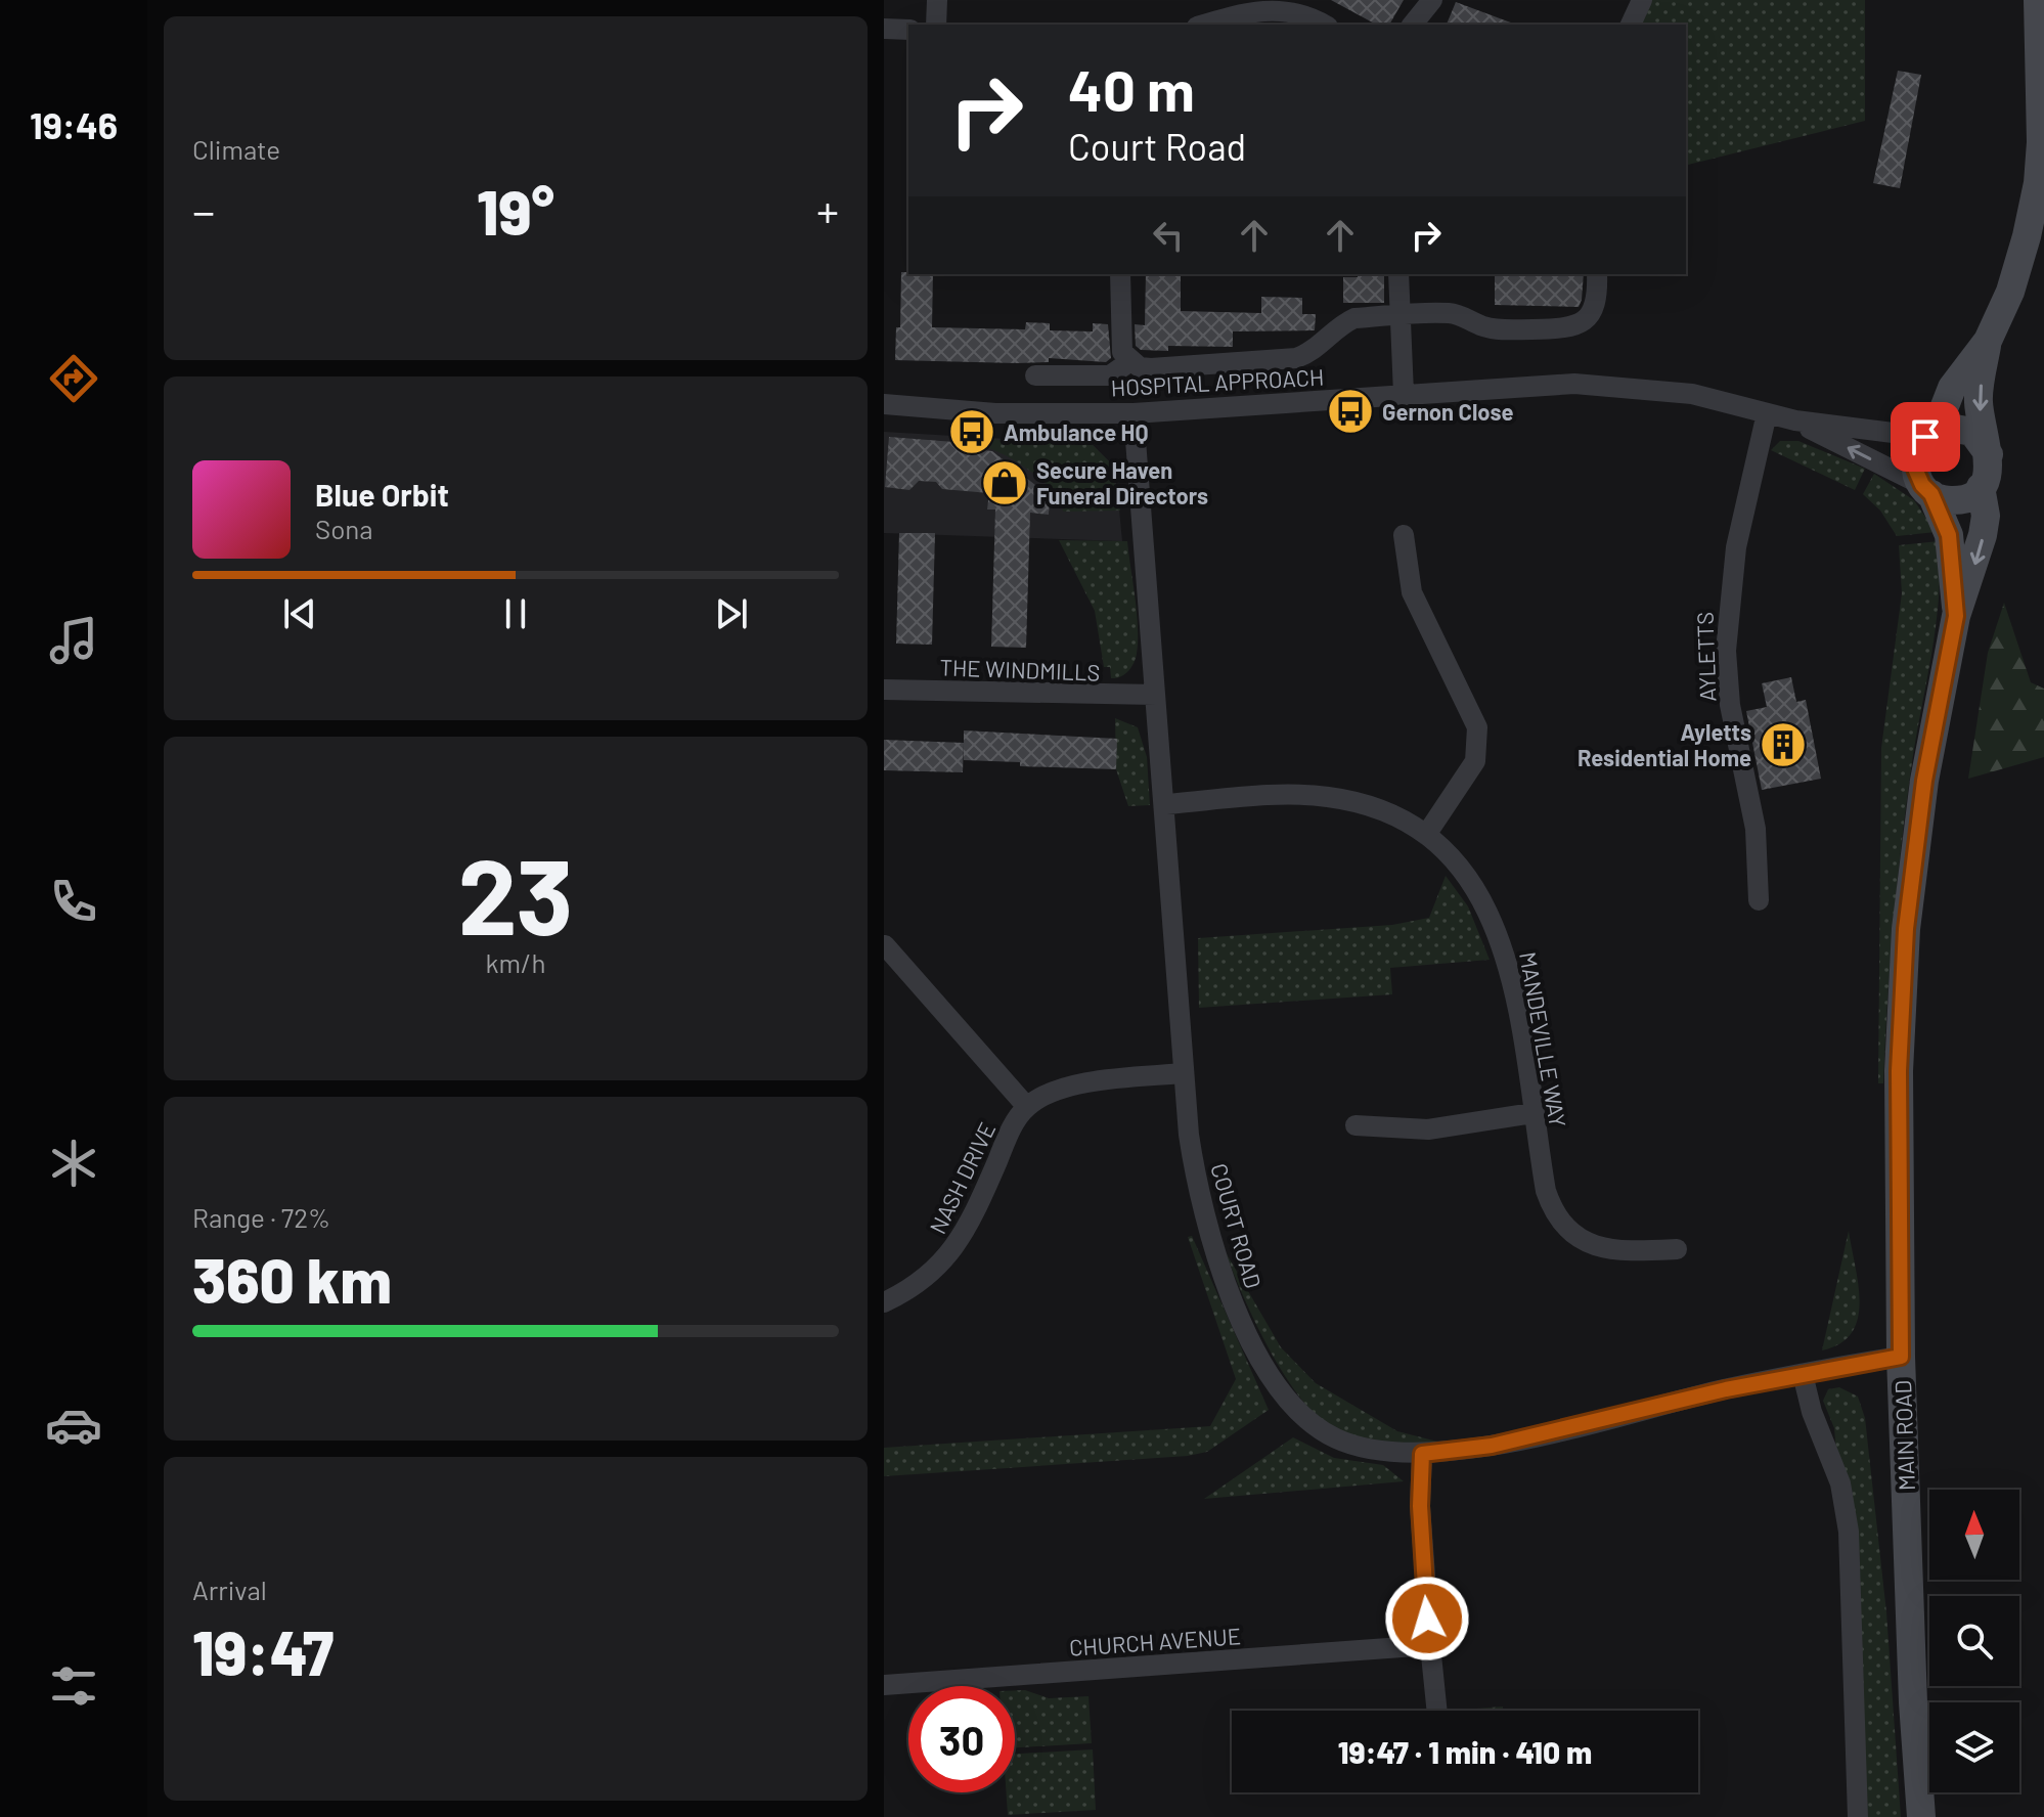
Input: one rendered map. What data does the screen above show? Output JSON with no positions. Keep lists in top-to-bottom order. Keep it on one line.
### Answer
{"streets":{"main road":["MAIN ROAD"],"street":["HOSPITAL APPROACH","AYLETTS","THE WINDMILLS","MANDEVILLE WAY","NASH DRIVE","COURT ROAD","CHURCH AVENUE"]},"crossings":[["HOSPITAL APPROACH","AYLETTS"],["HOSPITAL APPROACH","COURT ROAD"],["HOSPITAL APPROACH","MAIN ROAD"],["THE WINDMILLS","COURT ROAD"],["MANDEVILLE WAY","COURT ROAD"],["COURT ROAD","MAIN ROAD"]],"places":{"bus stop":["Gernon Close","Ambulance HQ"],"shop":["Secure Haven Funeral Directors"],"building":["Ayletts Residential Home"]},"north":"top","page":{"tabs":"19:46","tile":["Climate",["23","km/h"],["Range · 72%","360 km"],["Arrival","19:47"]],"turn":["40 m","Court Road"],"heat":["−","19°","+"],"song":["Blue Orbit","Sona"],"limit":"30","trip":"19:47 · 1 min · 410 m"}}
